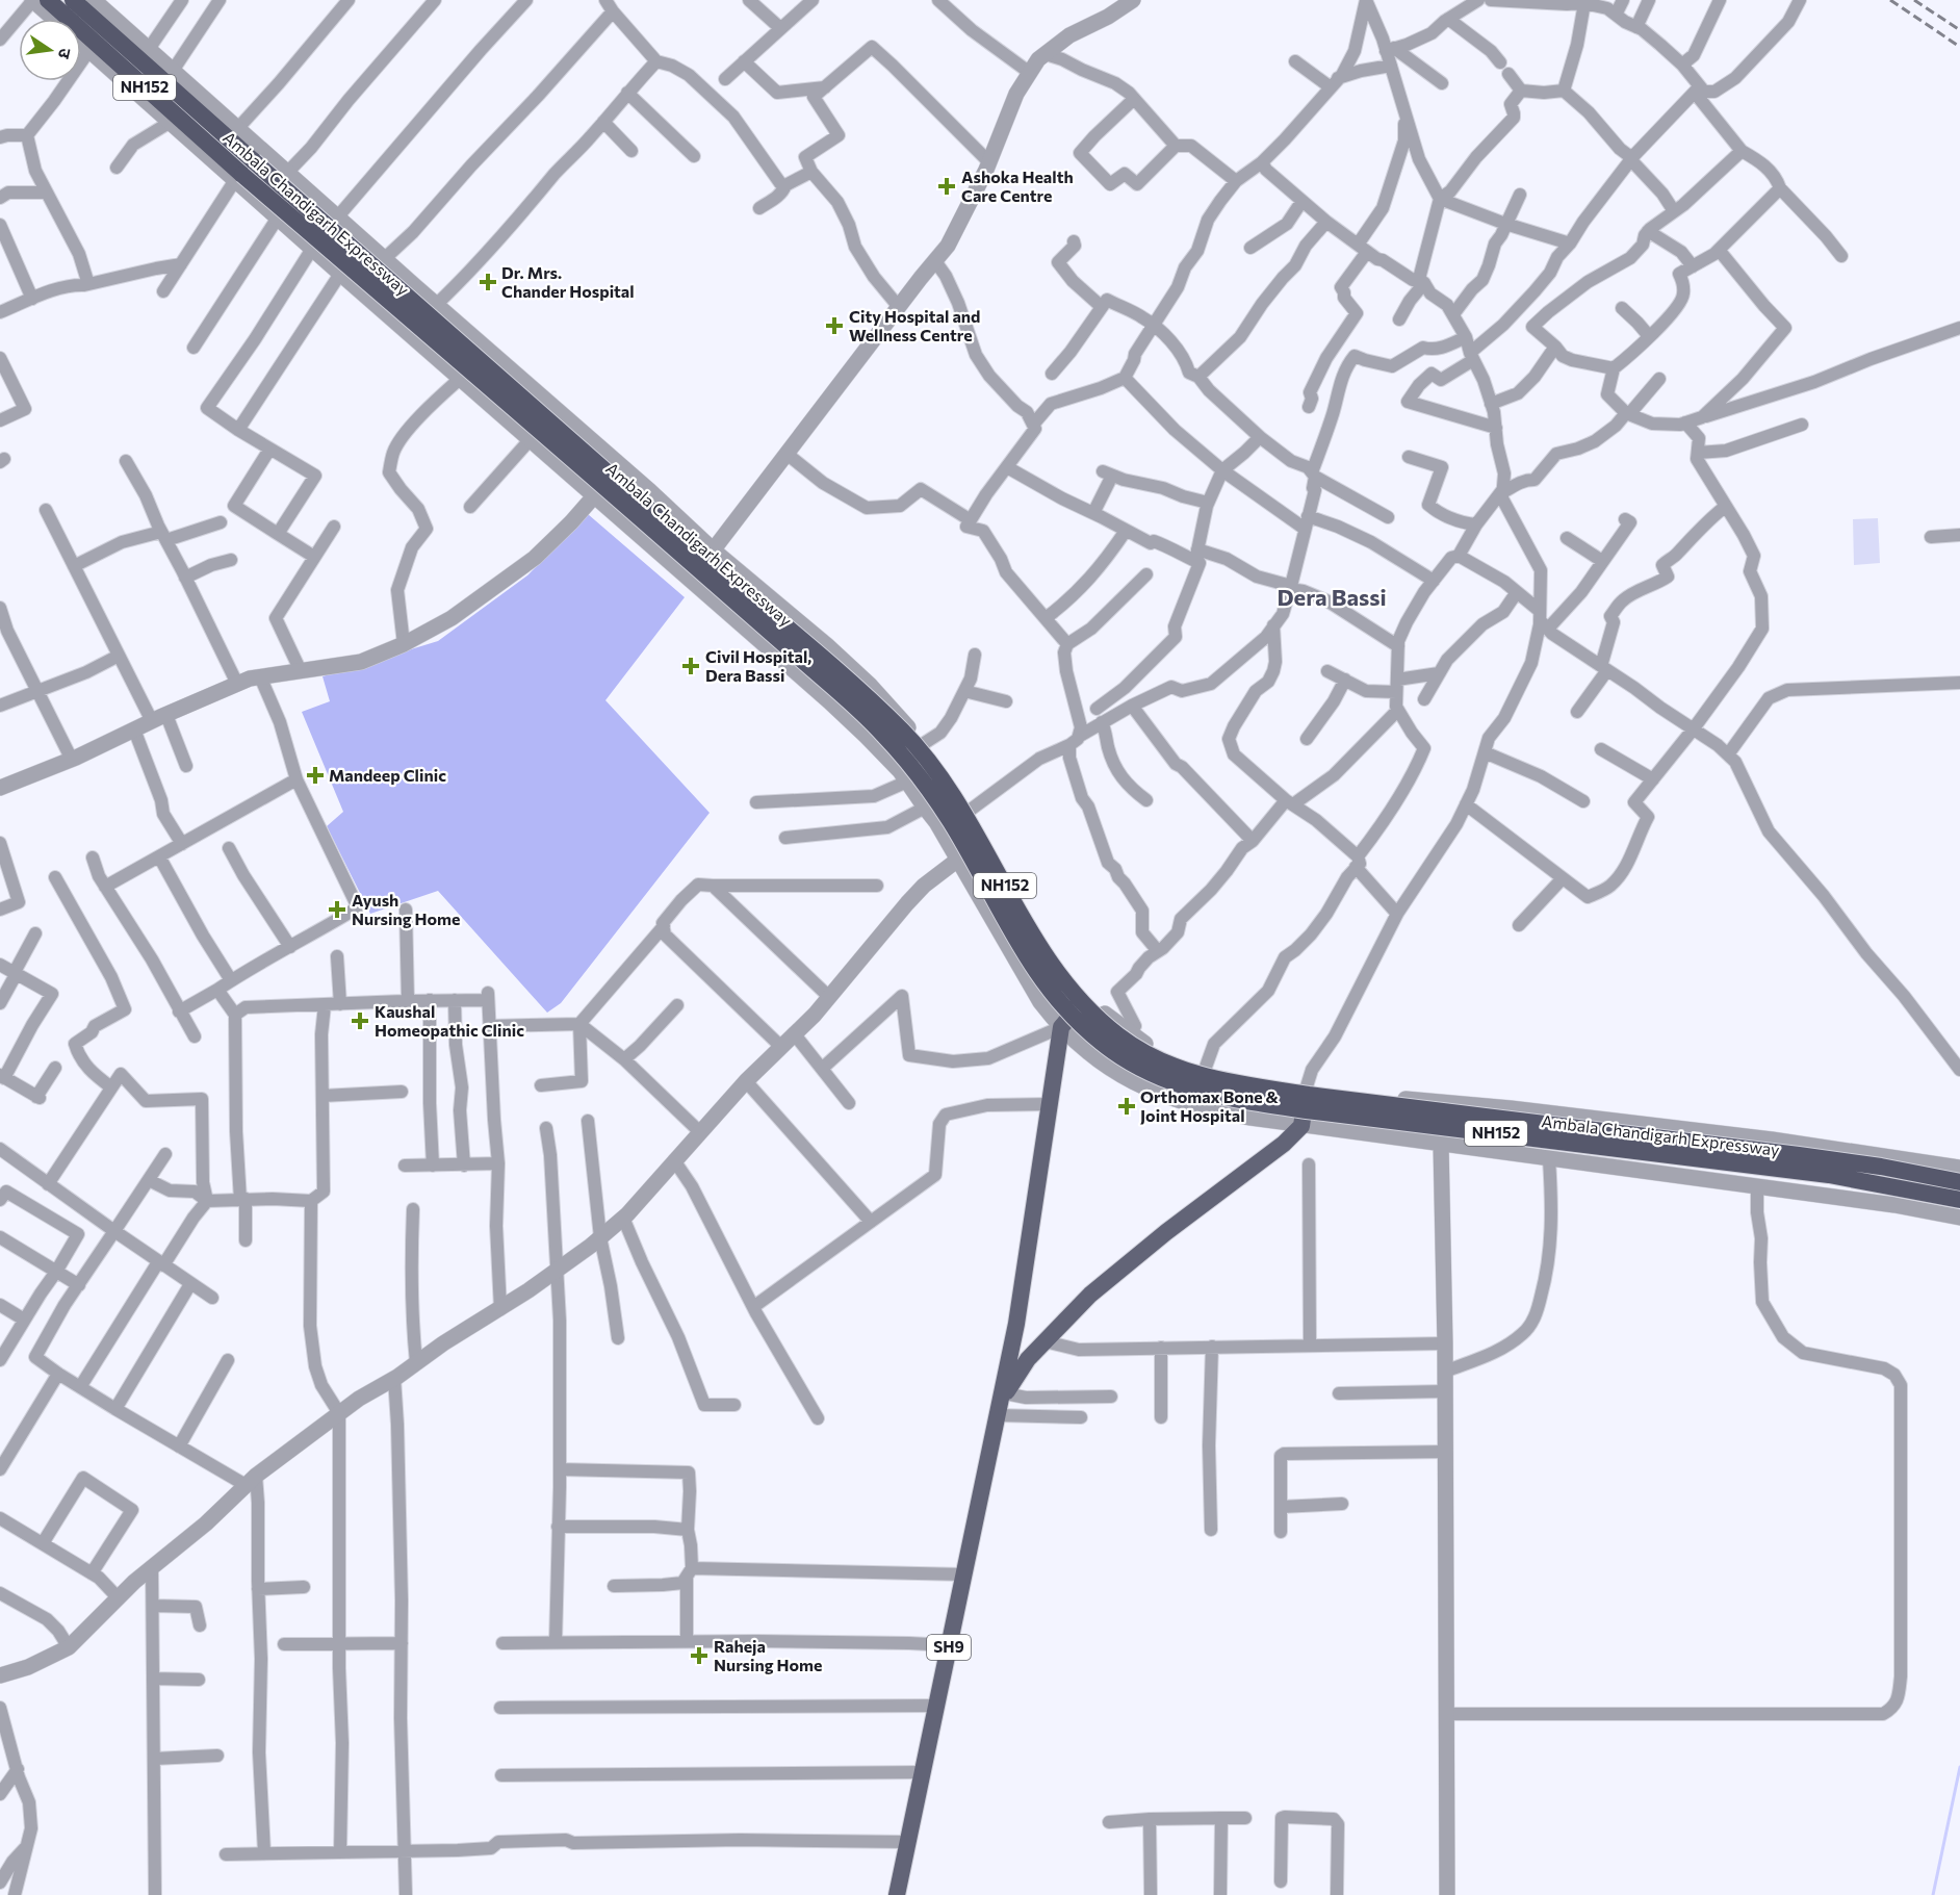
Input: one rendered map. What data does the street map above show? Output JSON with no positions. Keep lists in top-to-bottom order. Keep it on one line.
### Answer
{"streets":{"highway":["NH152","Ambala Chandigarh Expressway"],"main road":["SH9"]},"districts":["Dera Bassi"],"places":{"health":["Ashoka Health Care Centre","Dr. Mrs. Chander Hospital","City Hospital and Wellness Centre","Civil Hospital, Dera Bassi","Mandeep Clinic","Ayush Nursing Home","Kaushal Homeopathic Clinic","Orthomax Bone & Joint Hospital","Raheja Nursing Home"]},"north":"right"}
